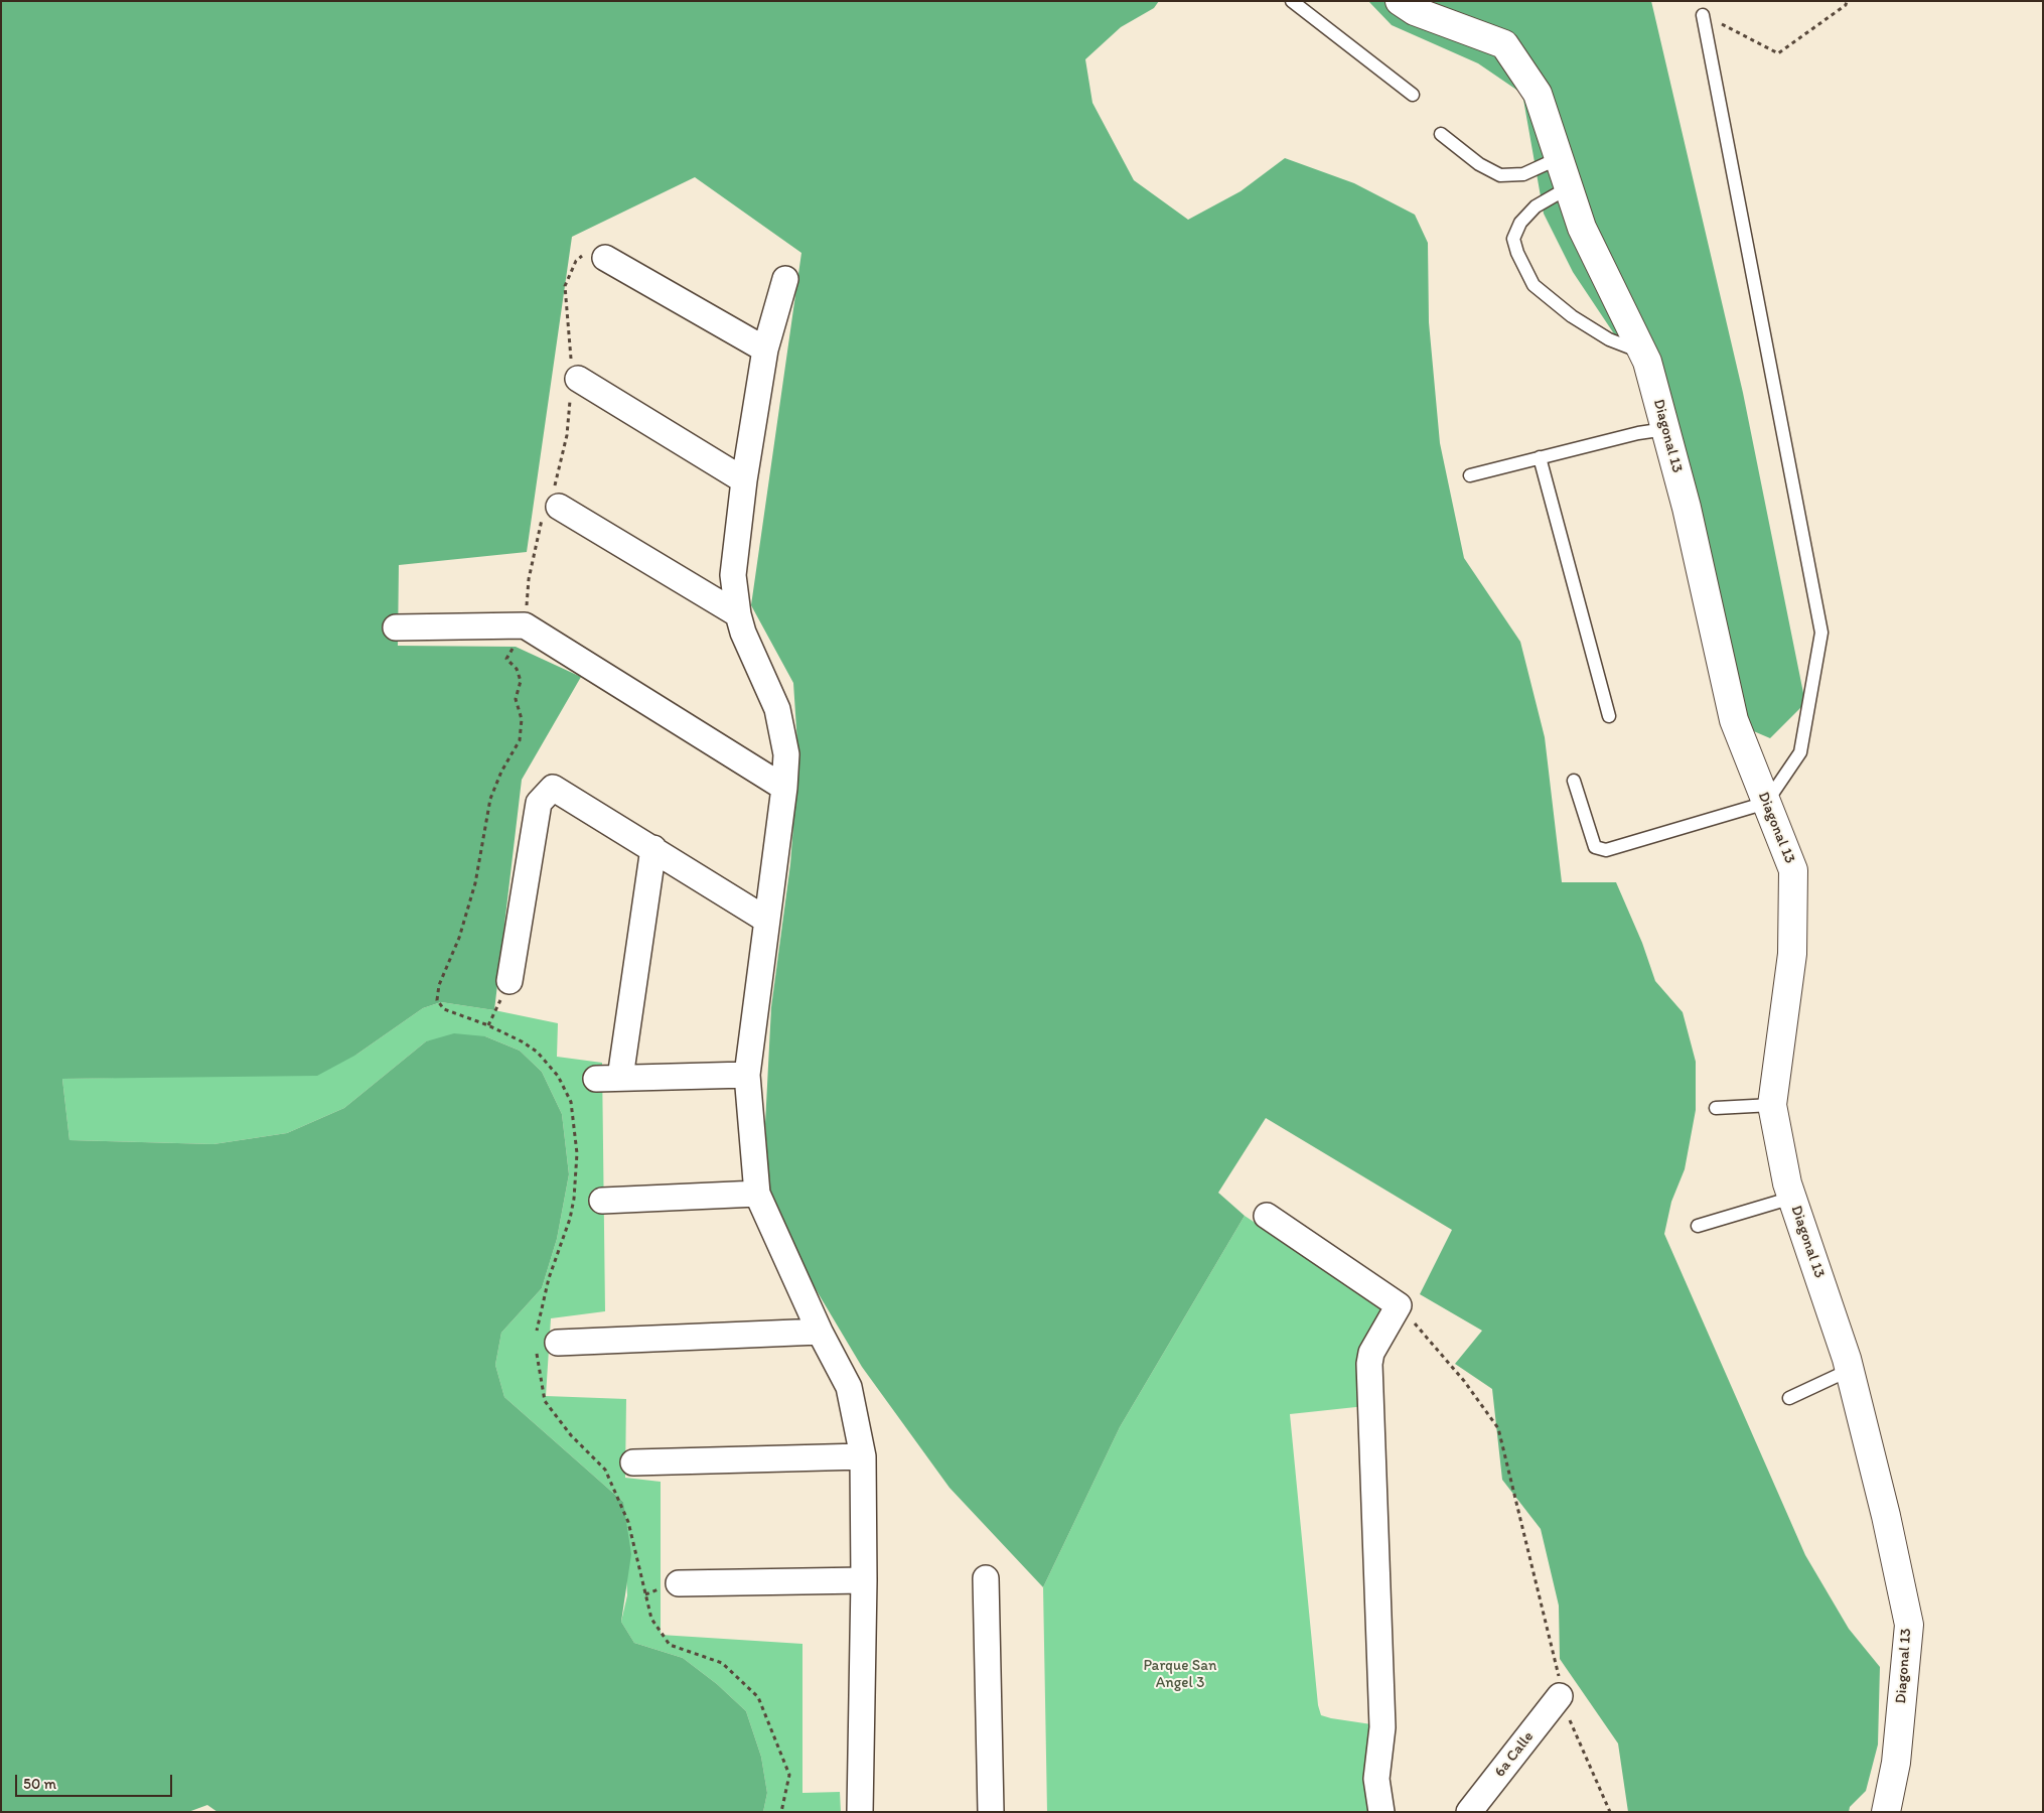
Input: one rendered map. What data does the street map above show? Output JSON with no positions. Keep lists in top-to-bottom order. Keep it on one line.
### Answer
{"streets":{"street":["Diagonal 13","6a Calle"]},"parks":["Parque San Angel 3"],"scale_bar":"50 m"}
